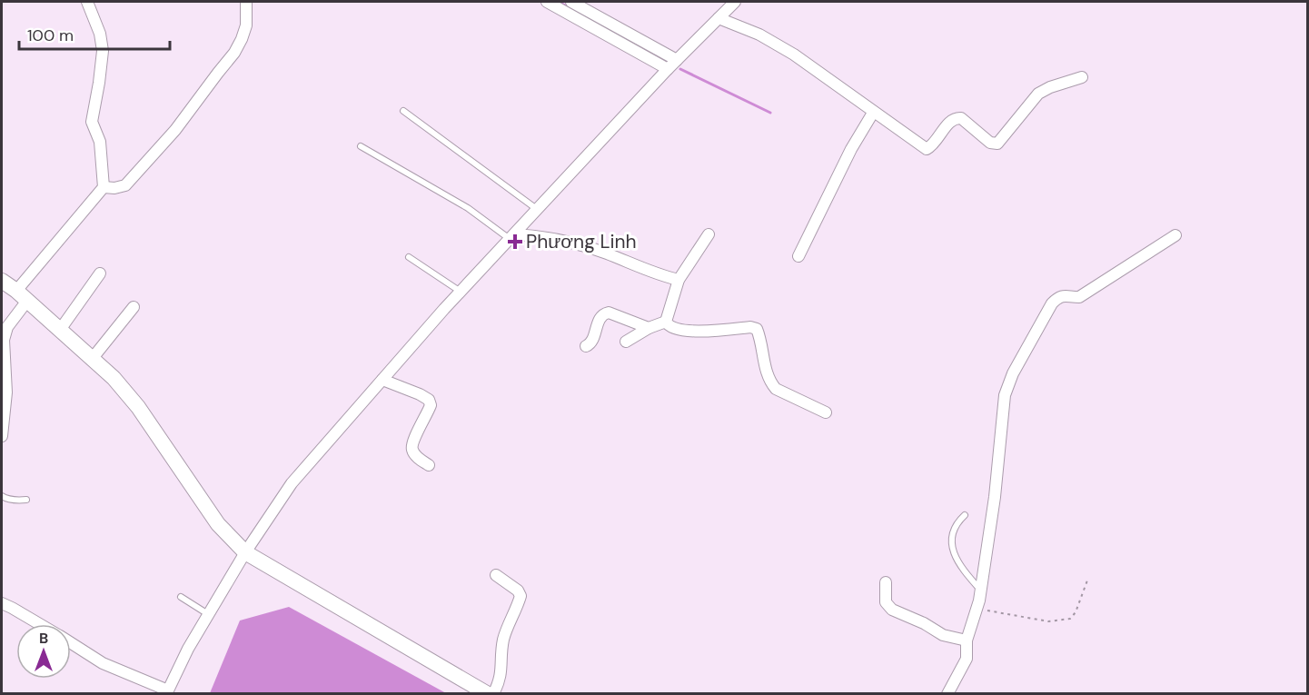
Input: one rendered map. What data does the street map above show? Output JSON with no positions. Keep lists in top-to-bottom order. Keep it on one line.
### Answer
{"places":{"health":["Phương Linh"]},"scale_bar":"100 m","north":"top"}
